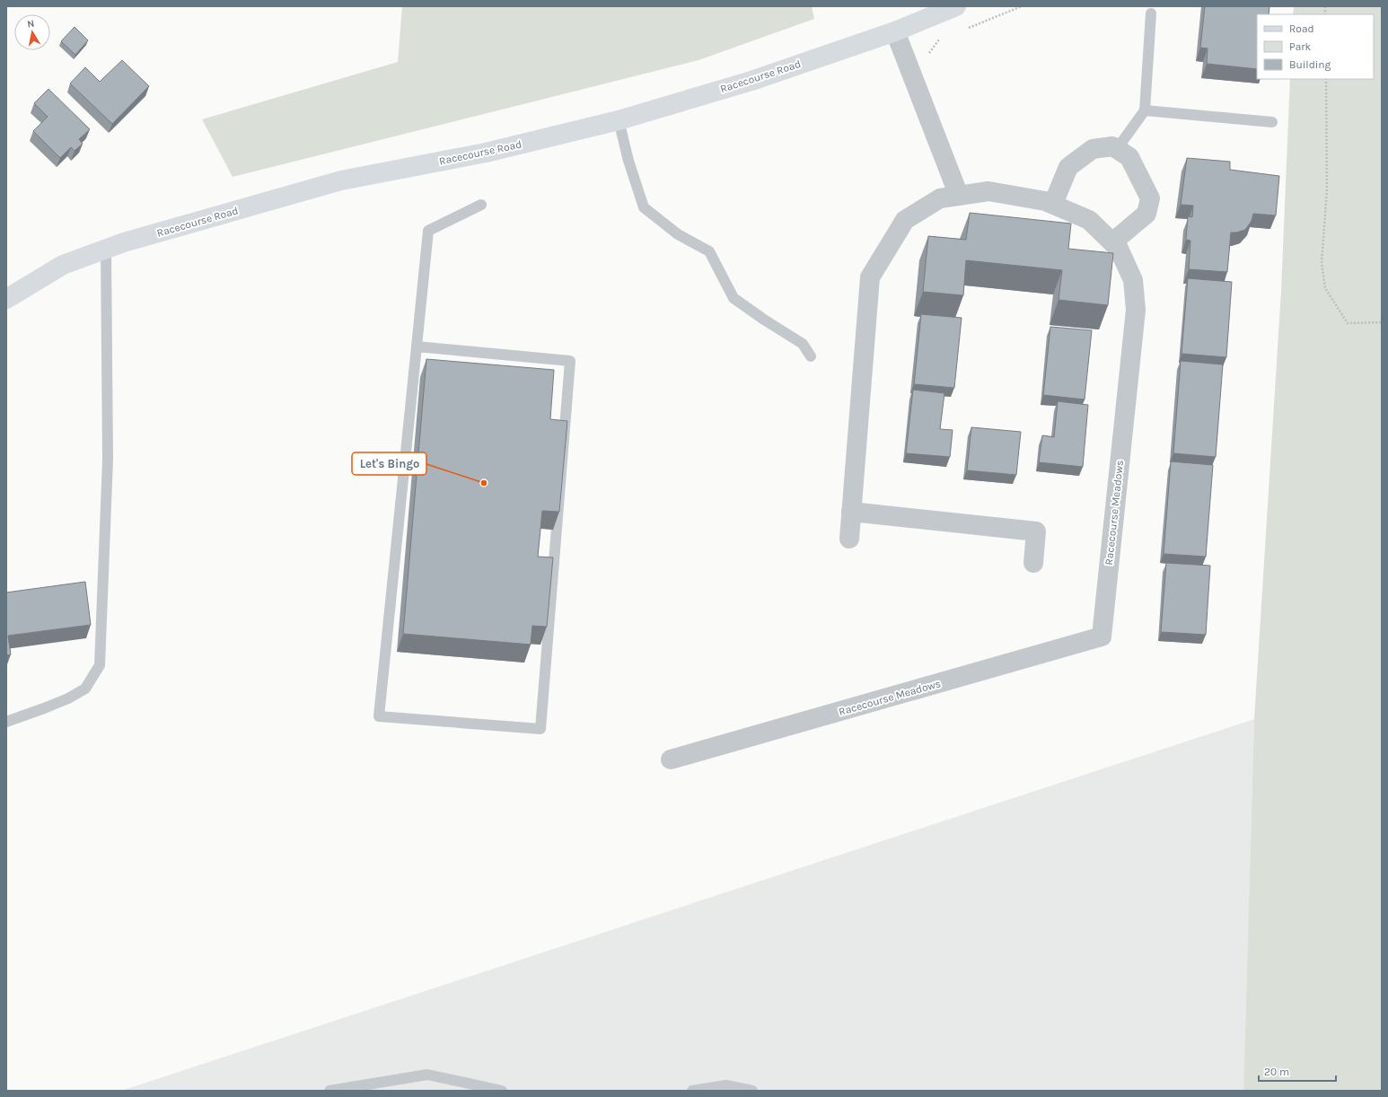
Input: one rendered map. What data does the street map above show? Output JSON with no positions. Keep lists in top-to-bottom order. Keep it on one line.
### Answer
{"streets":{"street":["Racecourse Road","Racecourse Meadows"]},"places":["Let's Bingo"],"legend":["Road","Park","Building"],"scale_bar":"20 m","north":"top"}
